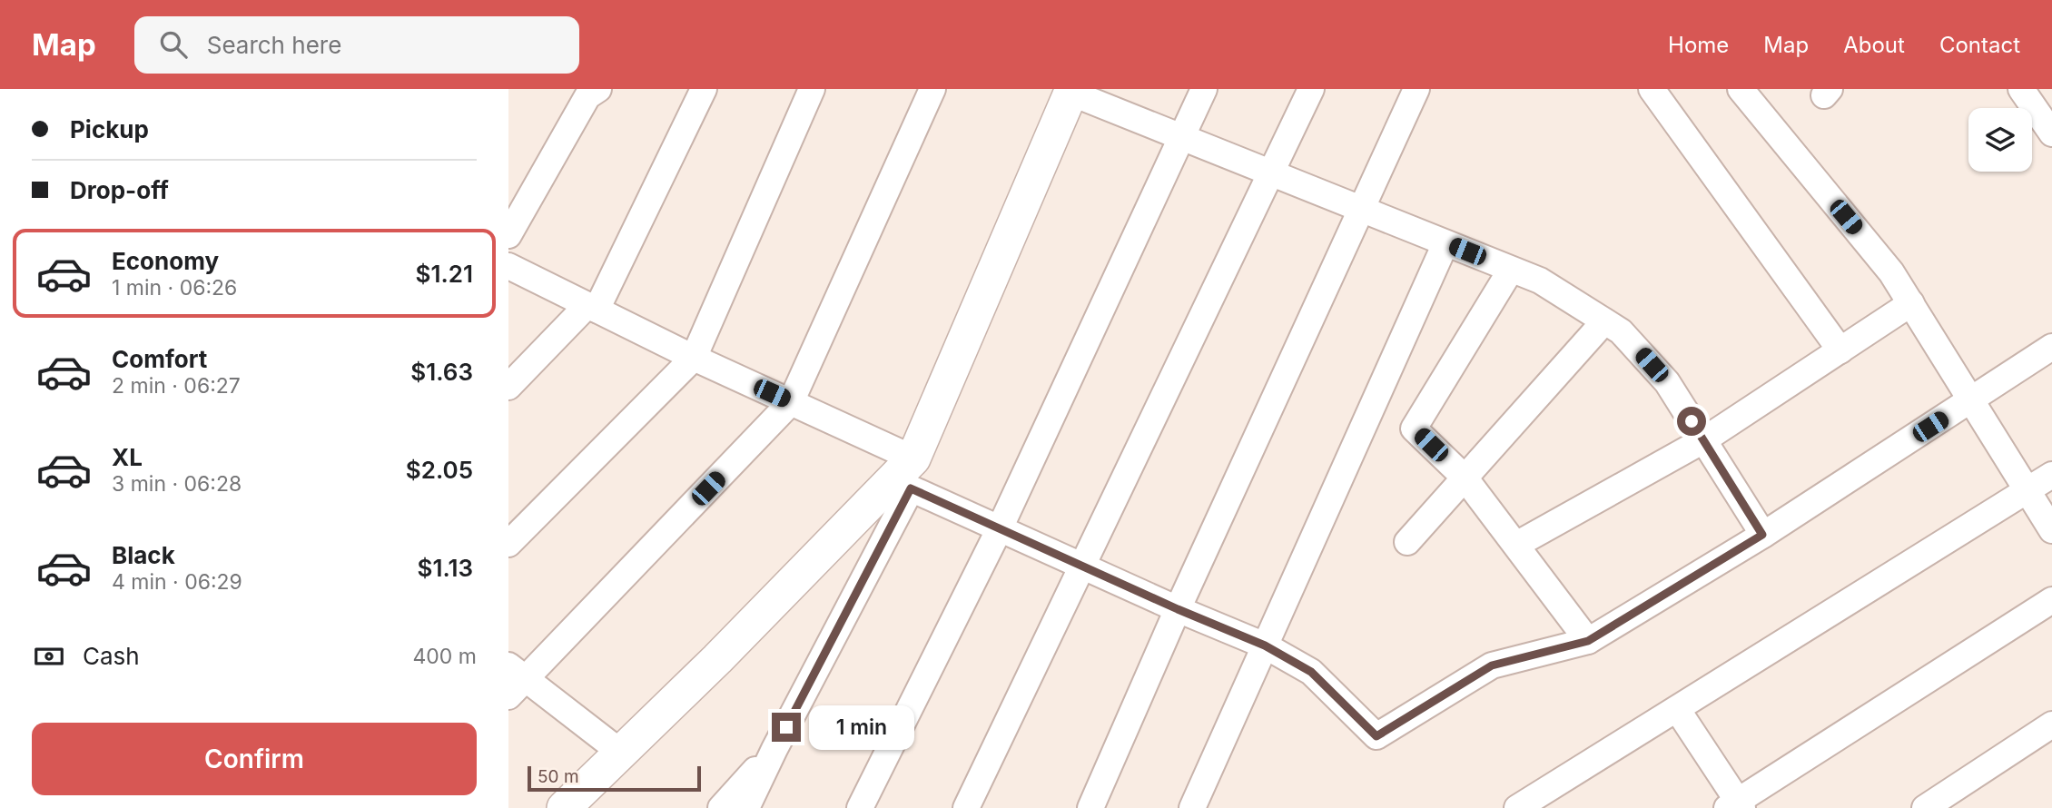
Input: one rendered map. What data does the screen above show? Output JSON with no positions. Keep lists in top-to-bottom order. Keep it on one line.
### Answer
{"scale_bar":"50 m","page":{"header":"Map","search":"Search here","nav":["Home","Map","About","Contact"],"banner":["Pickup","Drop-off"],"list":[{"name":"Economy","note":"1 min · 06:26","value":"$1.21"},{"name":"Comfort","note":"2 min · 06:27","value":"$1.63"},{"name":"XL","note":"3 min · 06:28","value":"$2.05"},{"name":"Black","note":"4 min · 06:29","value":"$1.13"}],"pay":["Cash","400 m"],"bubble":"1 min","buttons":"Confirm","scale":"50 m"}}
